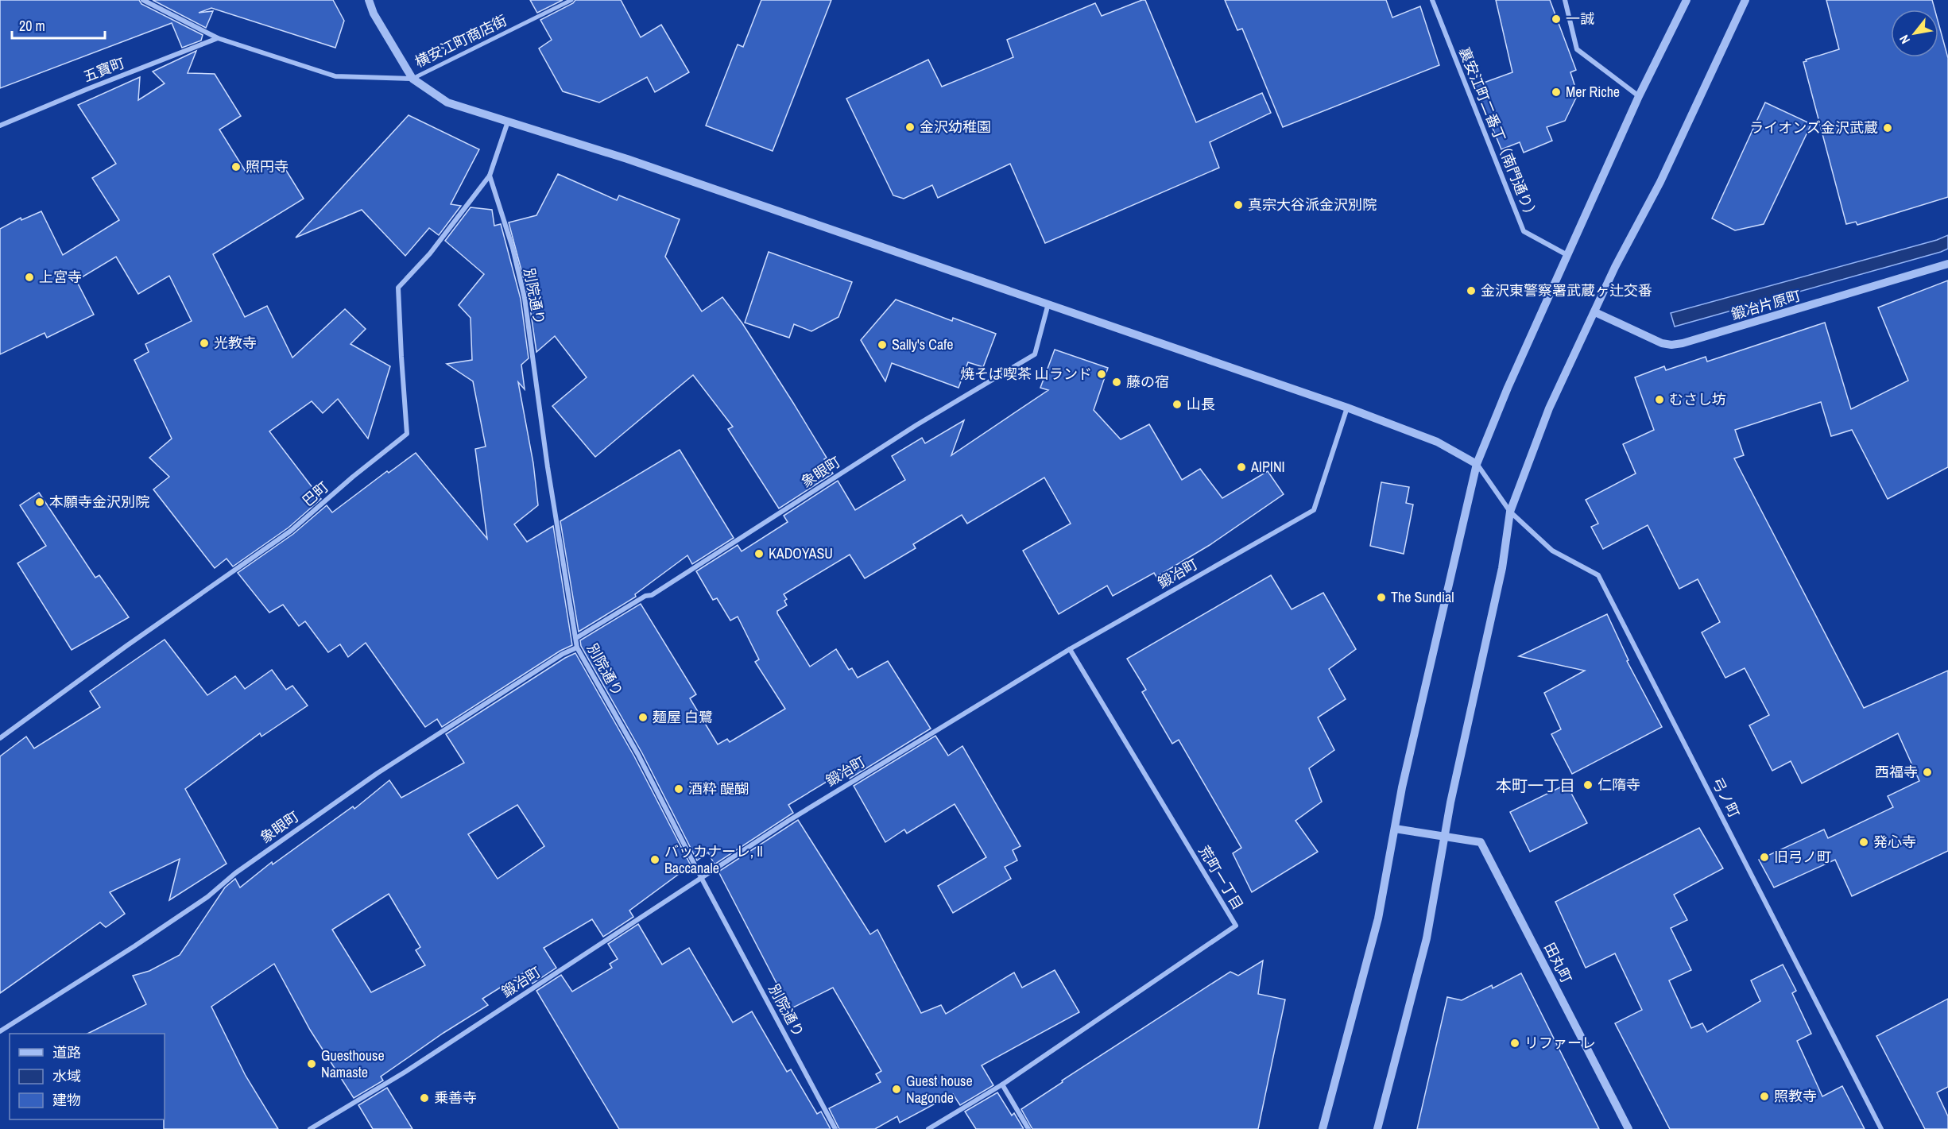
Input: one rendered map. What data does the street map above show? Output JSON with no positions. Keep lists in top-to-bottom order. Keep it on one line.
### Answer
{"streets":{"street":["横安江町商店街","五寶町","裏安江町二番丁（南門通り）","別院通り","鍛冶片原町","象眼町","巴町","鍛冶町","弓ノ町","荒町一丁目","田丸町"]},"crossings":[["別院通り","象眼町"],["別院通り","巴町"],["別院通り","鍛冶町"],["鍛冶町","荒町一丁目"]],"districts":["本町一丁目"],"places":["一誠","Mer Riche","金沢幼稚園","ライオンズ金沢武蔵","照円寺","真宗大谷派金沢別院","上宮寺","金沢東警察署武蔵ヶ辻交番","光教寺","Sally's Cafe","焼そば喫茶 山ランド","藤の宿","むさし坊","山長","AIPINI","本願寺金沢別院","KADOYASU","The Sundial","麺屋 白鷺","西福寺","仁隋寺","酒粋 醍醐","発心寺","旧弓ノ町","バッカナーレ, Il Baccanale","リファーレ","Guesthouse Namaste","Guest house Nagonde","照教寺","乗善寺"],"legend":["道路","水域","建物"],"scale_bar":"20 m","north":"bottom left"}
